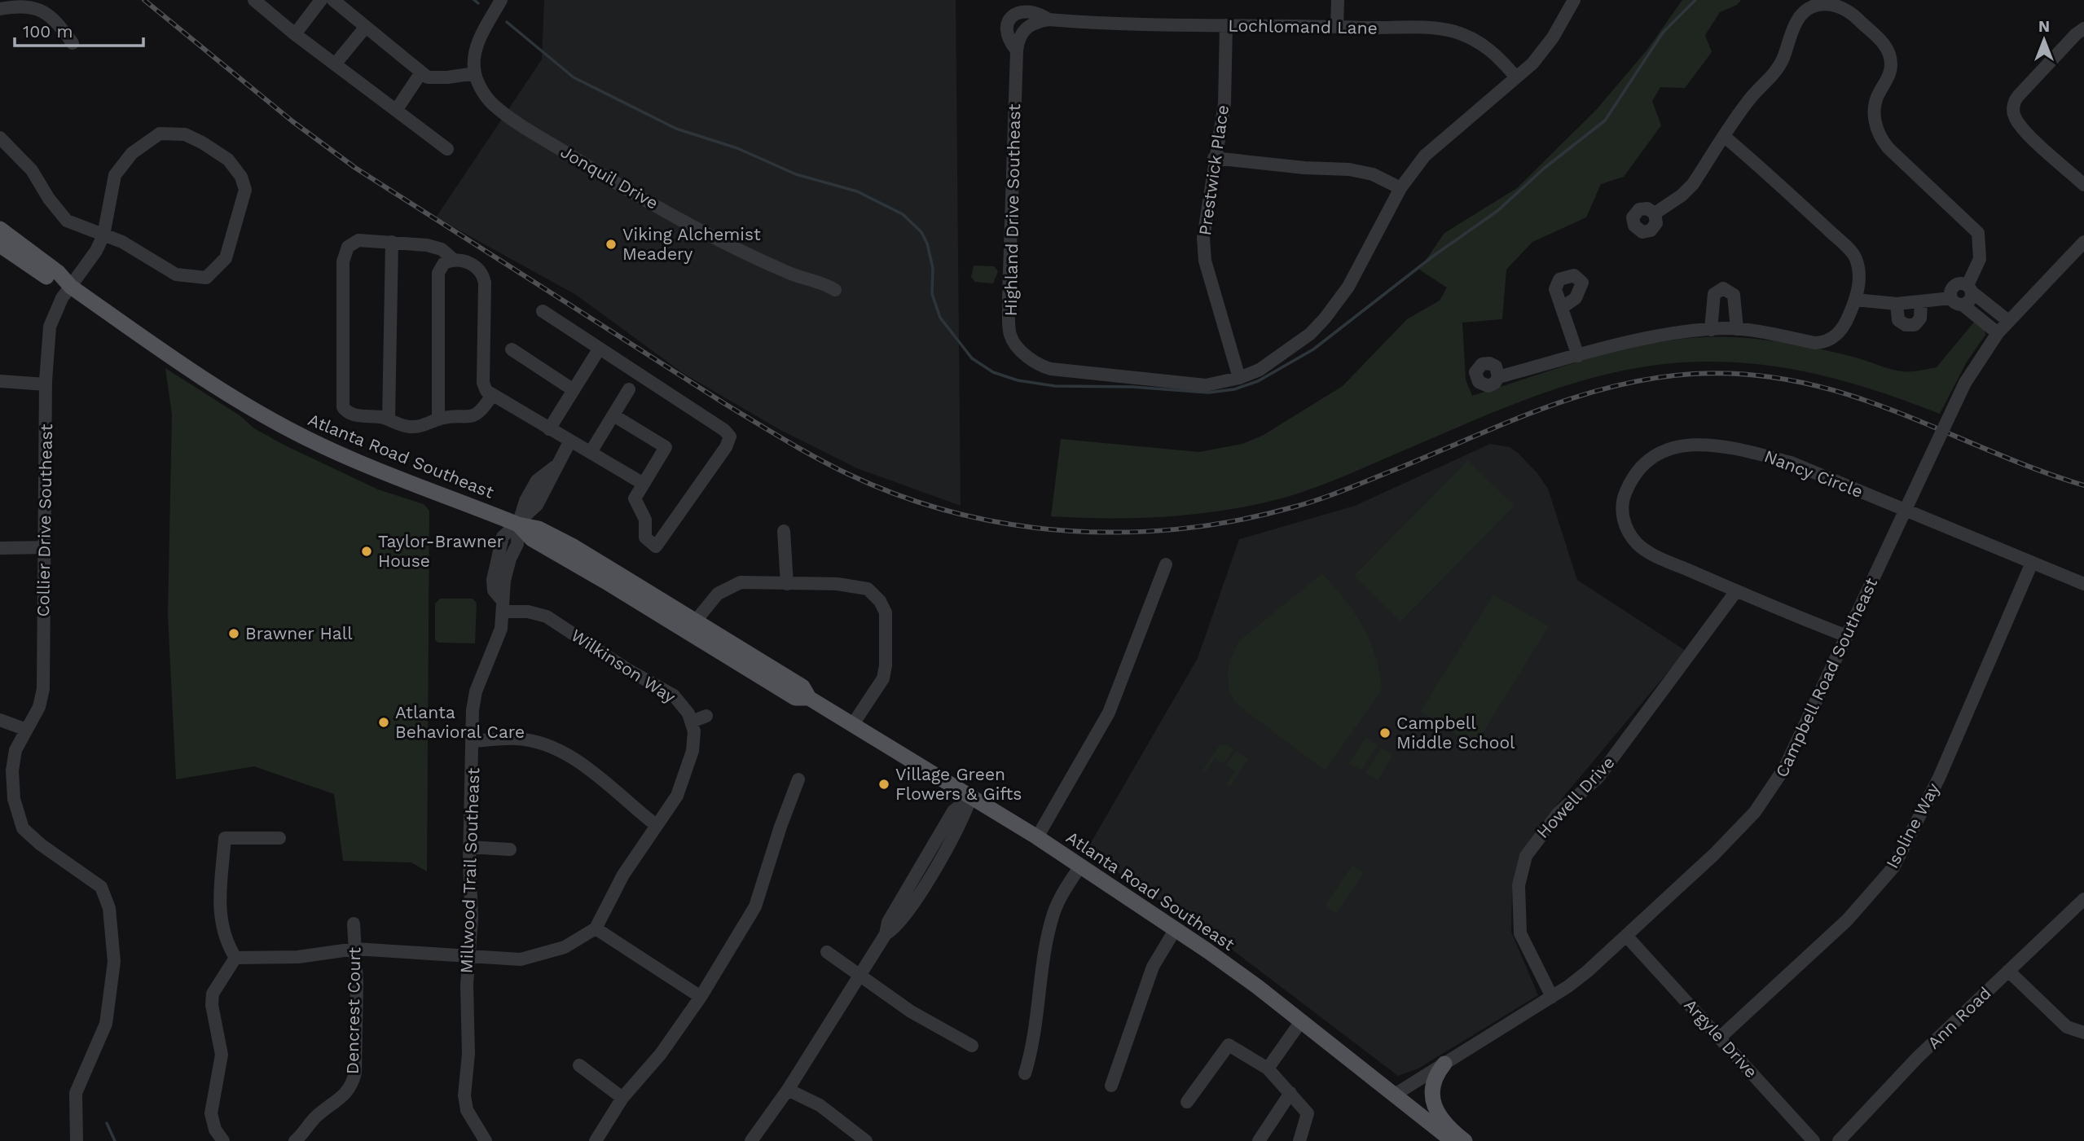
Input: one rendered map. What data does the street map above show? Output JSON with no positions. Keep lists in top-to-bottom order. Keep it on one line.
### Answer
{"streets":{"main road":["Atlanta Road Southeast"],"street":["Lochlomand Lane","Prestwick Place","Jonquil Drive","Highland Drive Southeast","Nancy Circle","Collier Drive Southeast","Wilkinson Way","Campbell Road Southeast","Howell Drive","Isoline Way","Millwood Trail Southeast","Dencrest Court","Ann Road","Argyle Drive"]},"crossings":[["Lochlomand Lane","Prestwick Place"],["Lochlomand Lane","Highland Drive Southeast"],["Prestwick Place","Highland Drive Southeast"],["Atlanta Road Southeast","Collier Drive Southeast"],["Atlanta Road Southeast","Campbell Road Southeast"],["Nancy Circle","Campbell Road Southeast"],["Nancy Circle","Howell Drive"],["Nancy Circle","Isoline Way"],["Wilkinson Way","Millwood Trail Southeast"],["Campbell Road Southeast","Howell Drive"],["Campbell Road Southeast","Argyle Drive"],["Isoline Way","Argyle Drive"]],"places":["Viking Alchemist Meadery","Taylor-Brawner House","Brawner Hall","Atlanta Behavioral Care","Campbell Middle School","Village Green Flowers & Gifts"],"scale_bar":"100 m","north":"top"}
